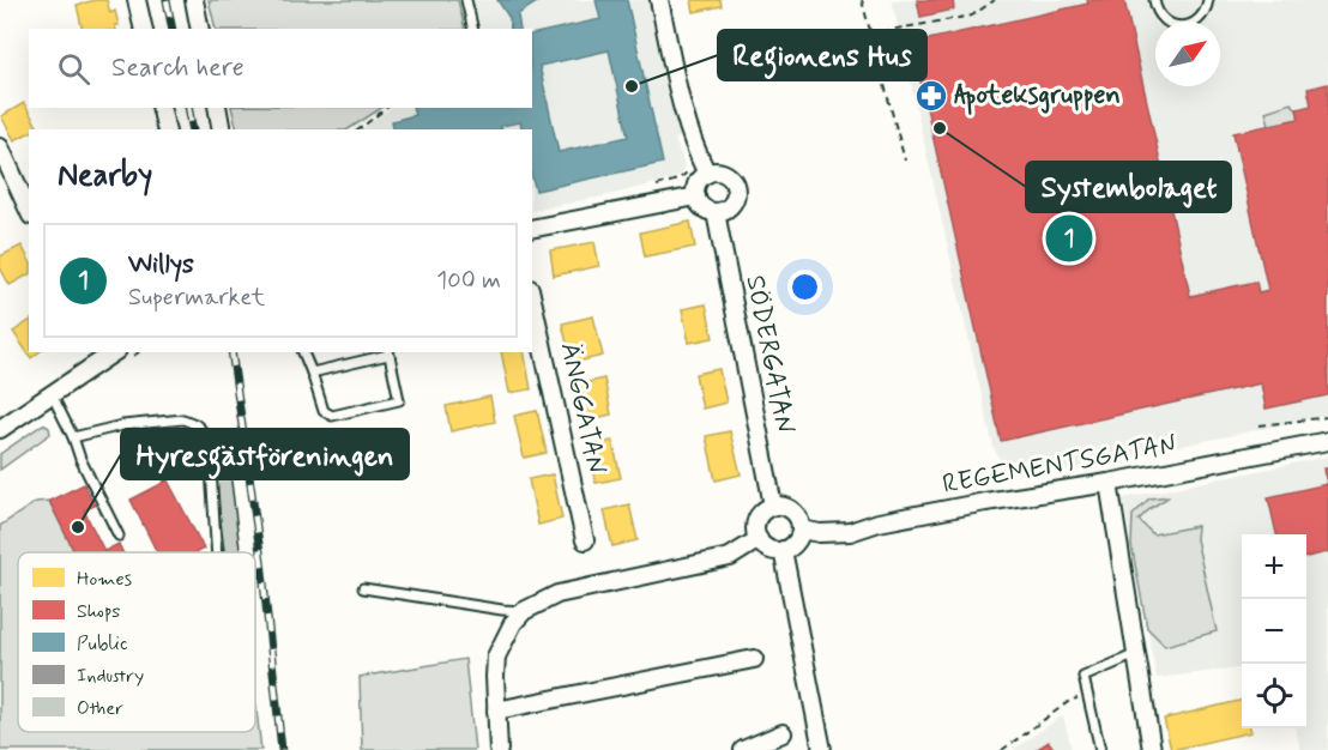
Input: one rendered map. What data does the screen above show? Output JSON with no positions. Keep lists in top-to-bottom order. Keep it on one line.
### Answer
{"streets":{"street":["SÖDERGATAN","ÄNGGATAN","REGEMENTSGATAN"]},"crossings":[["SÖDERGATAN","REGEMENTSGATAN"]],"places":{"other":["Regionens Hus","Systembolaget","Hyresgästföreningen"],"pharmacy":["Apoteksgruppen"]},"legend":["Homes","Shops","Public","Industry","Other"],"north":"top right","page":{"search":"Search here","heading":"Nearby","pins":"1","list":[{"mark":"1","name":"Willys","note":"Supermarket","value":"100 m"}],"map_buttons":["+","−"]}}
